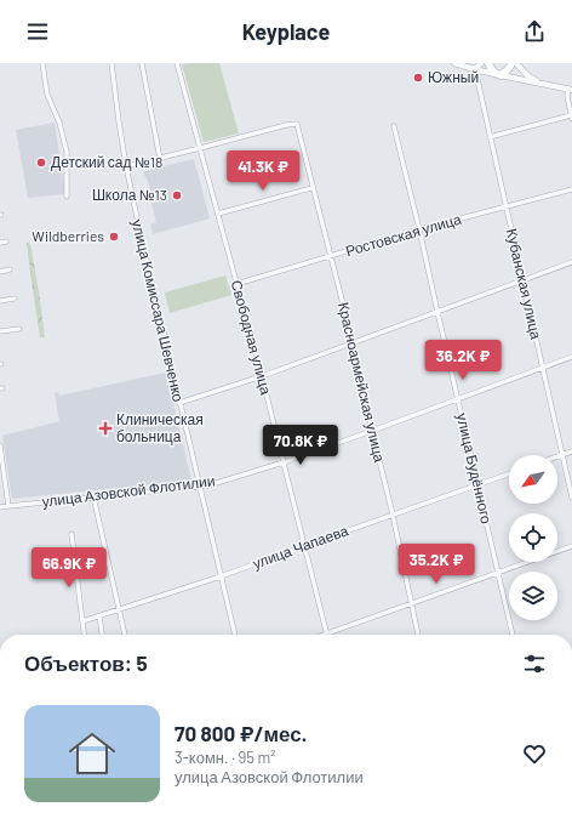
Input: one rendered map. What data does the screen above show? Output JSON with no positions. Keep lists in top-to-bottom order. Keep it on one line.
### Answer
{"streets":{"street":["Ростовская улица","Кубанская улица","улица Комиссара Шевченко","Свободная улица","Красноармейская улица","улица Будённого","улица Азовской Флотилии","улица Чапаева"]},"crossings":[["Ростовская улица","Кубанская улица"],["Ростовская улица","Свободная улица"],["Ростовская улица","Красноармейская улица"],["Ростовская улица","улица Будённого"],["Кубанская улица","улица Азовской Флотилии"],["улица Комиссара Шевченко","улица Азовской Флотилии"],["улица Комиссара Шевченко","улица Чапаева"],["Свободная улица","Красноармейская улица"],["Свободная улица","улица Азовской Флотилии"],["Свободная улица","улица Чапаева"],["Красноармейская улица","улица Азовской Флотилии"],["Красноармейская улица","улица Чапаева"],["улица Будённого","улица Азовской Флотилии"],["улица Будённого","улица Чапаева"]],"places":{"other":["Южный","Детский сад №18","Школа №13","Wildberries"],"health":["Клиническая больница"]},"north":"bottom left","page":{"header":"Keyplace","price":["41.3K ₽","36.2K ₽","70.8K ₽","35.2K ₽","66.9K ₽"],"heading":"Объектов: 5","list":[{"name":"70 800 ₽/мес.","note":"3-комн. · 95 m² · улица Азовской Флотилии"}]}}
